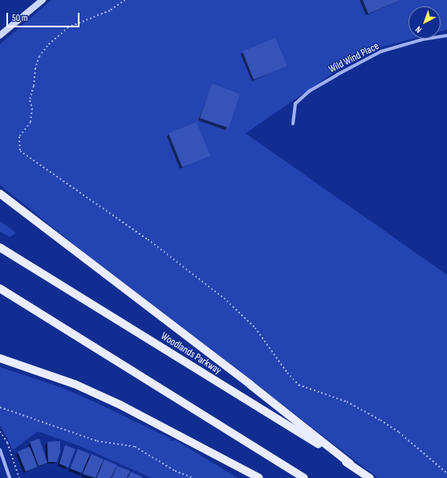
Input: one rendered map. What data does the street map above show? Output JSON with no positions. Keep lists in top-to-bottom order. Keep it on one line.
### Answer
{"streets":{"main road":["Woodlands Parkway"],"street":["Wild Wind Place"]},"scale_bar":"50 m","north":"bottom left"}
